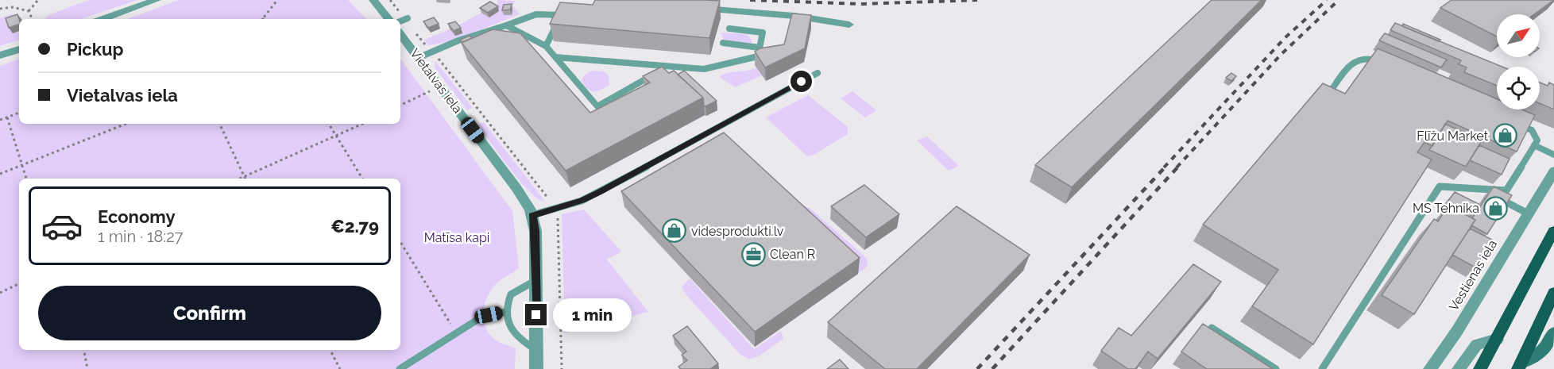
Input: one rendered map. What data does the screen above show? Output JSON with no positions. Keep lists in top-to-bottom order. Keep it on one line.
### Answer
{"streets":{"street":["Vietalvas iela","Vestienas iela"]},"parks":["Matīsa kapi"],"places":{"shop":["Flīžu Market","MS Tehnika","videsprodukti.lv"],"office":["Clean R"]},"north":"top right","page":{"banner":["Pickup","Vietalvas iela"],"list":[{"name":"Economy","note":"1 min · 18:27","value":"€2.79"}],"buttons":"Confirm","bubble":"1 min"}}
